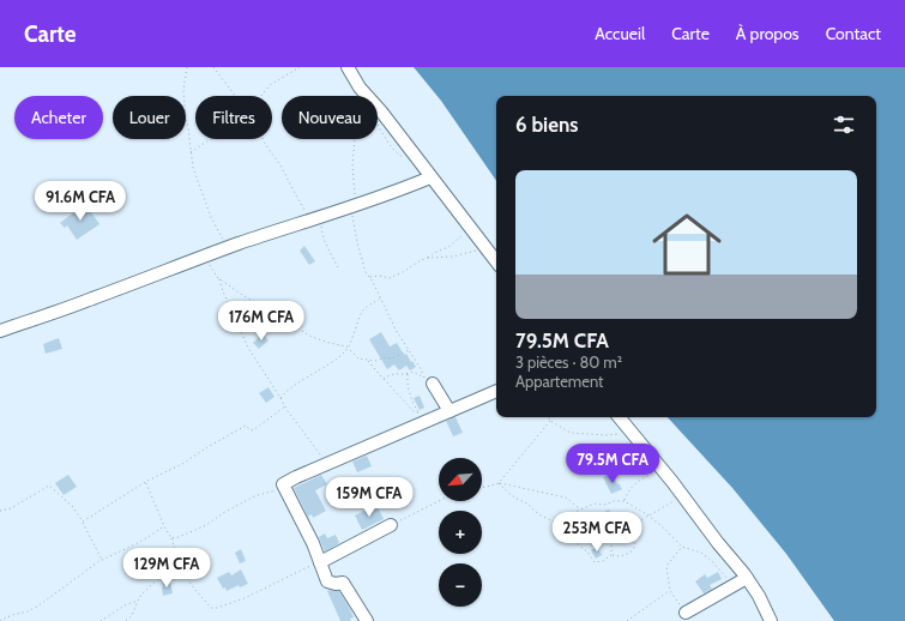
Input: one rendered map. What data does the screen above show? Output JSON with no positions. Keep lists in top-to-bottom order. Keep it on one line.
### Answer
{"north":"bottom left","page":{"header":"Carte","nav":["Accueil","Carte","À propos","Contact"],"chip":["Acheter","Louer","Filtres","Nouveau"],"heading":"6 biens","list":[{"name":"79.5M CFA","note":"3 pièces · 80 m² · Appartement"}],"price":["91.6M CFA","176M CFA","79.5M CFA","159M CFA","253M CFA","129M CFA"],"map_buttons":["+","−"]}}
